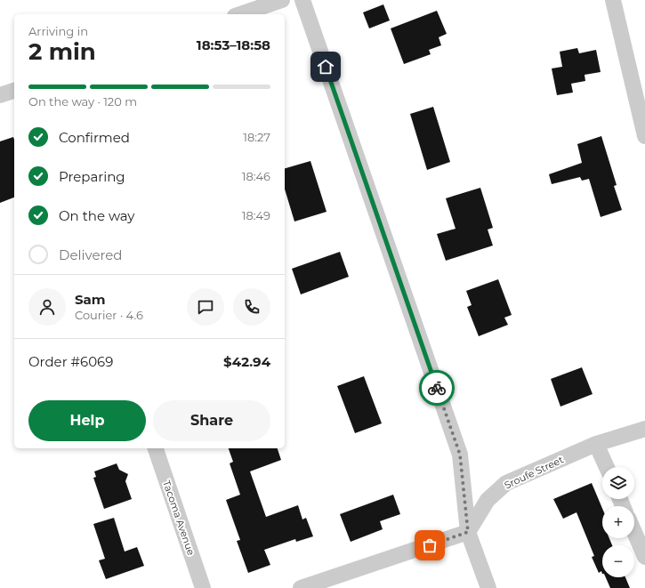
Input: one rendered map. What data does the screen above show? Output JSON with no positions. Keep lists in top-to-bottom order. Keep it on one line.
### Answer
{"streets":{"street":["Sroufe Street","Tacoma Avenue"]},"page":{"heading":["2 min","Arriving in","18:53–18:58"],"panel":["Sam","Courier · 4.6","Order #6069","$42.94"],"bar":"On the way · 120 m","list":[["Confirmed","18:27"],["Preparing","18:46"],["On the way","18:49"],"Delivered"],"buttons":["Help","Share"],"map_buttons":["+","−"]}}
